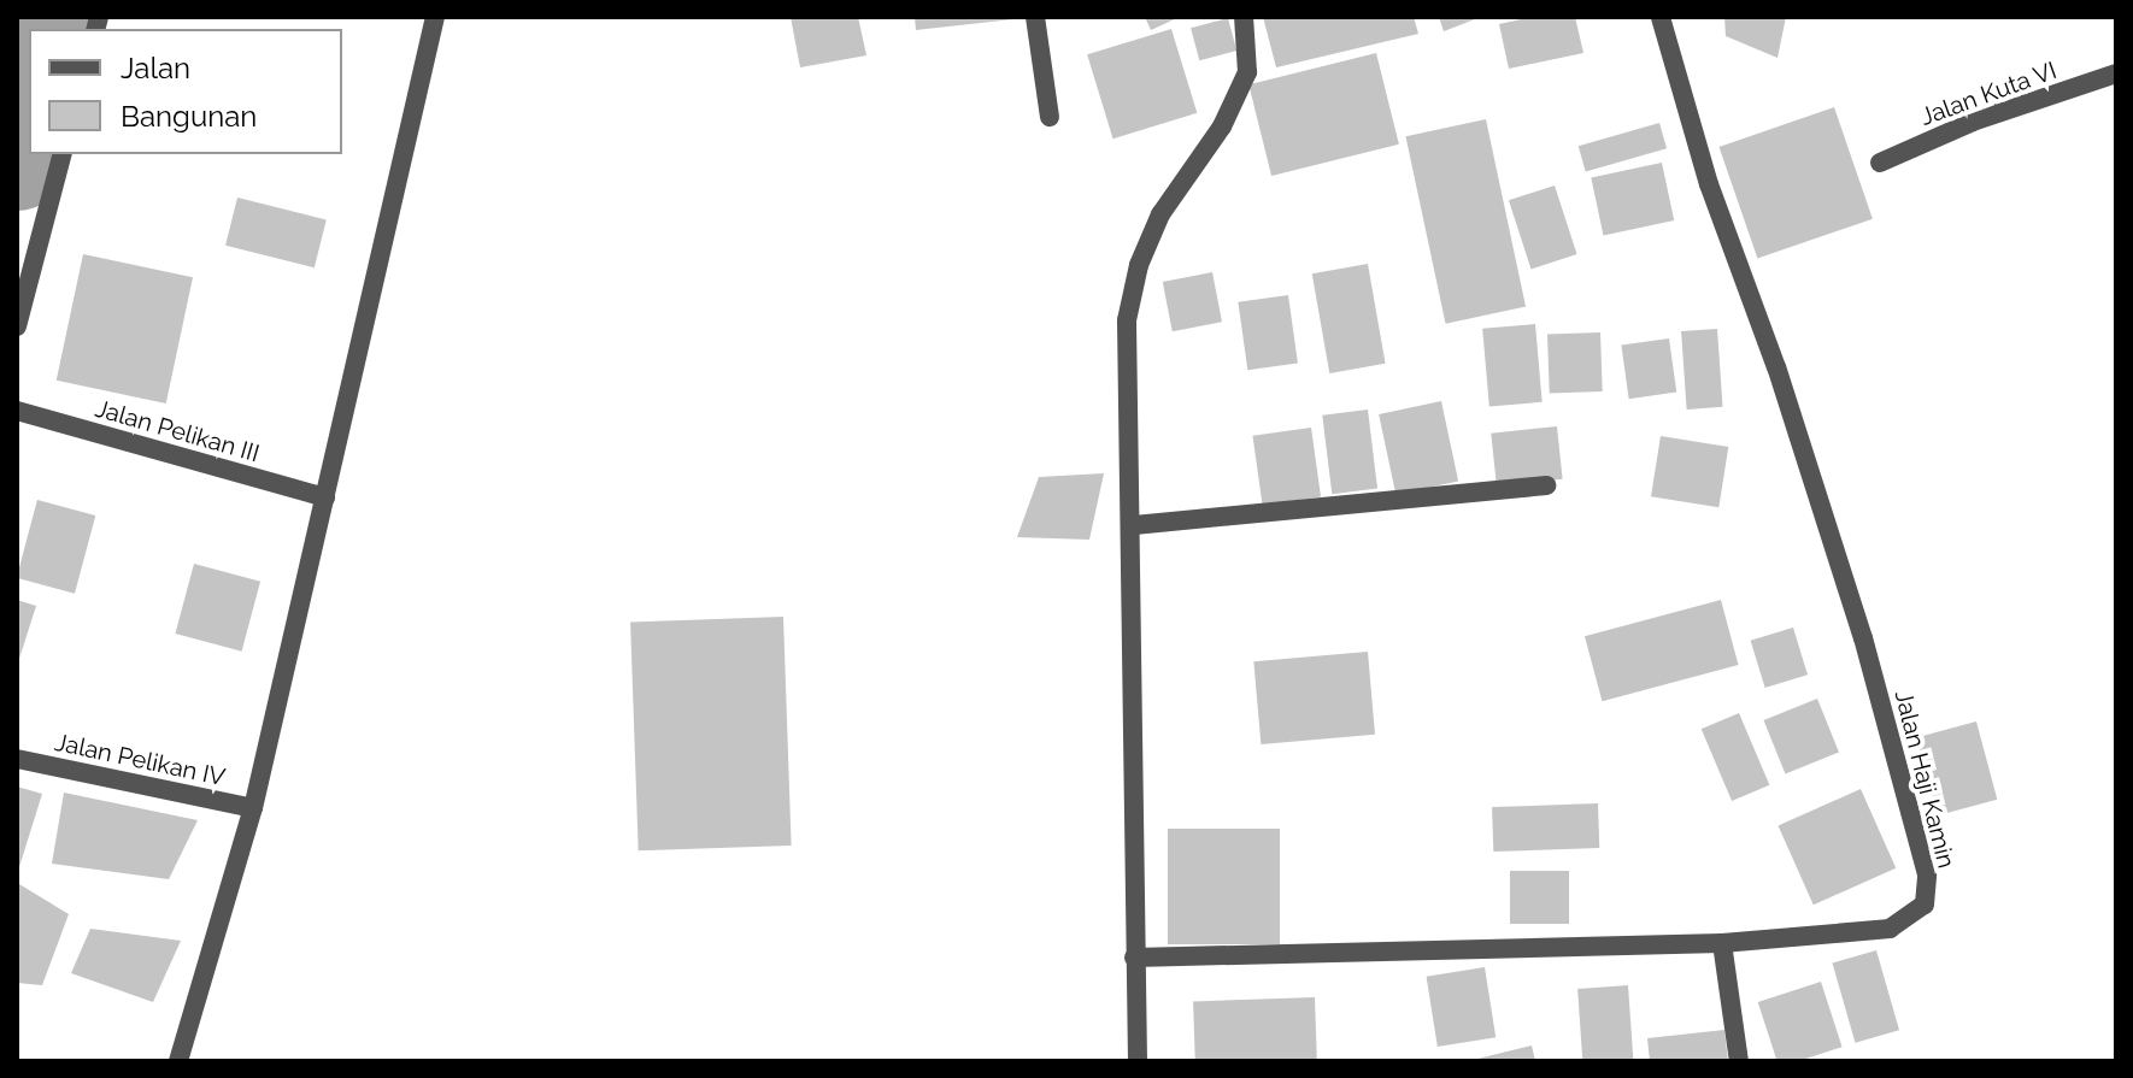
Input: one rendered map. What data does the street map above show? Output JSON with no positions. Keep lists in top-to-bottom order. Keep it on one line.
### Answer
{"streets":{"street":["Jalan Kuta VI","Jalan Pelikan III","Jalan Pelikan IV","Jalan Haji Kamin"]},"legend":["Jalan","Bangunan"]}
